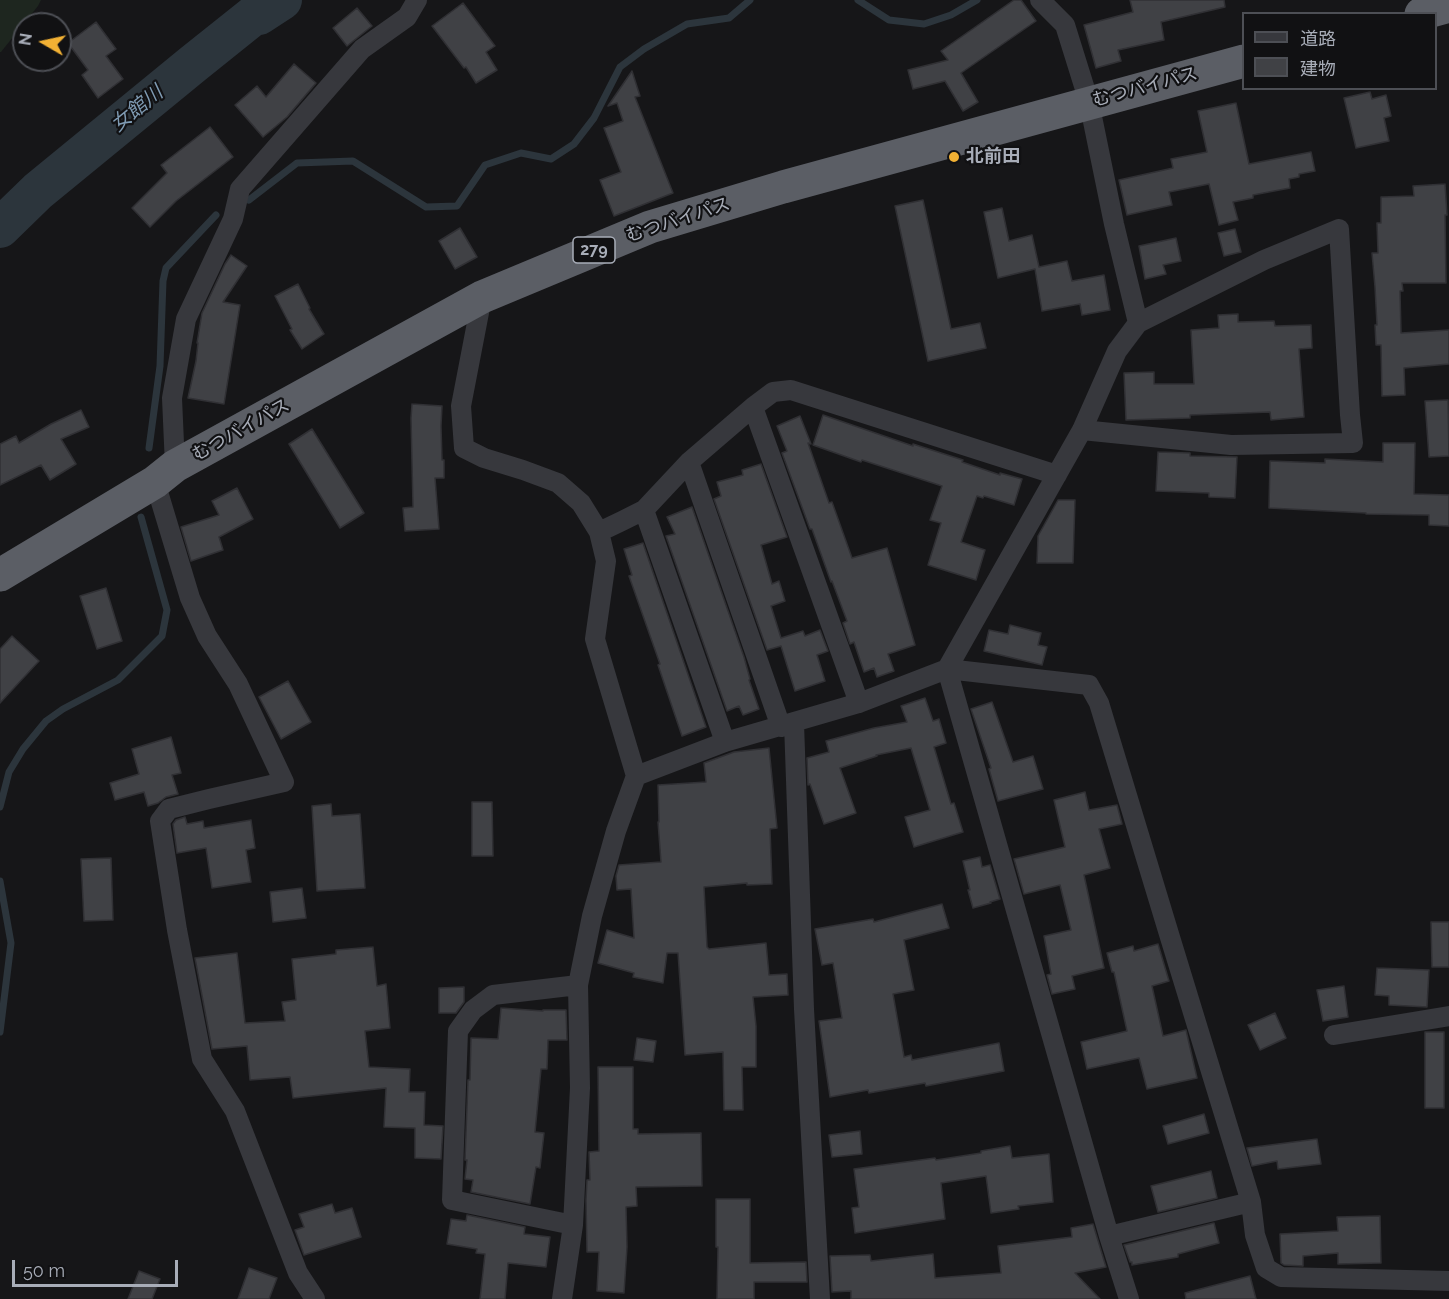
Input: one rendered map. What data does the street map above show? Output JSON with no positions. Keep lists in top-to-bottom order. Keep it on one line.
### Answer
{"streets":{"highway":["むつバイパス","279"]},"water":["女館川"],"places":["北前田"],"legend":["道路","建物"],"scale_bar":"50 m","north":"left"}
